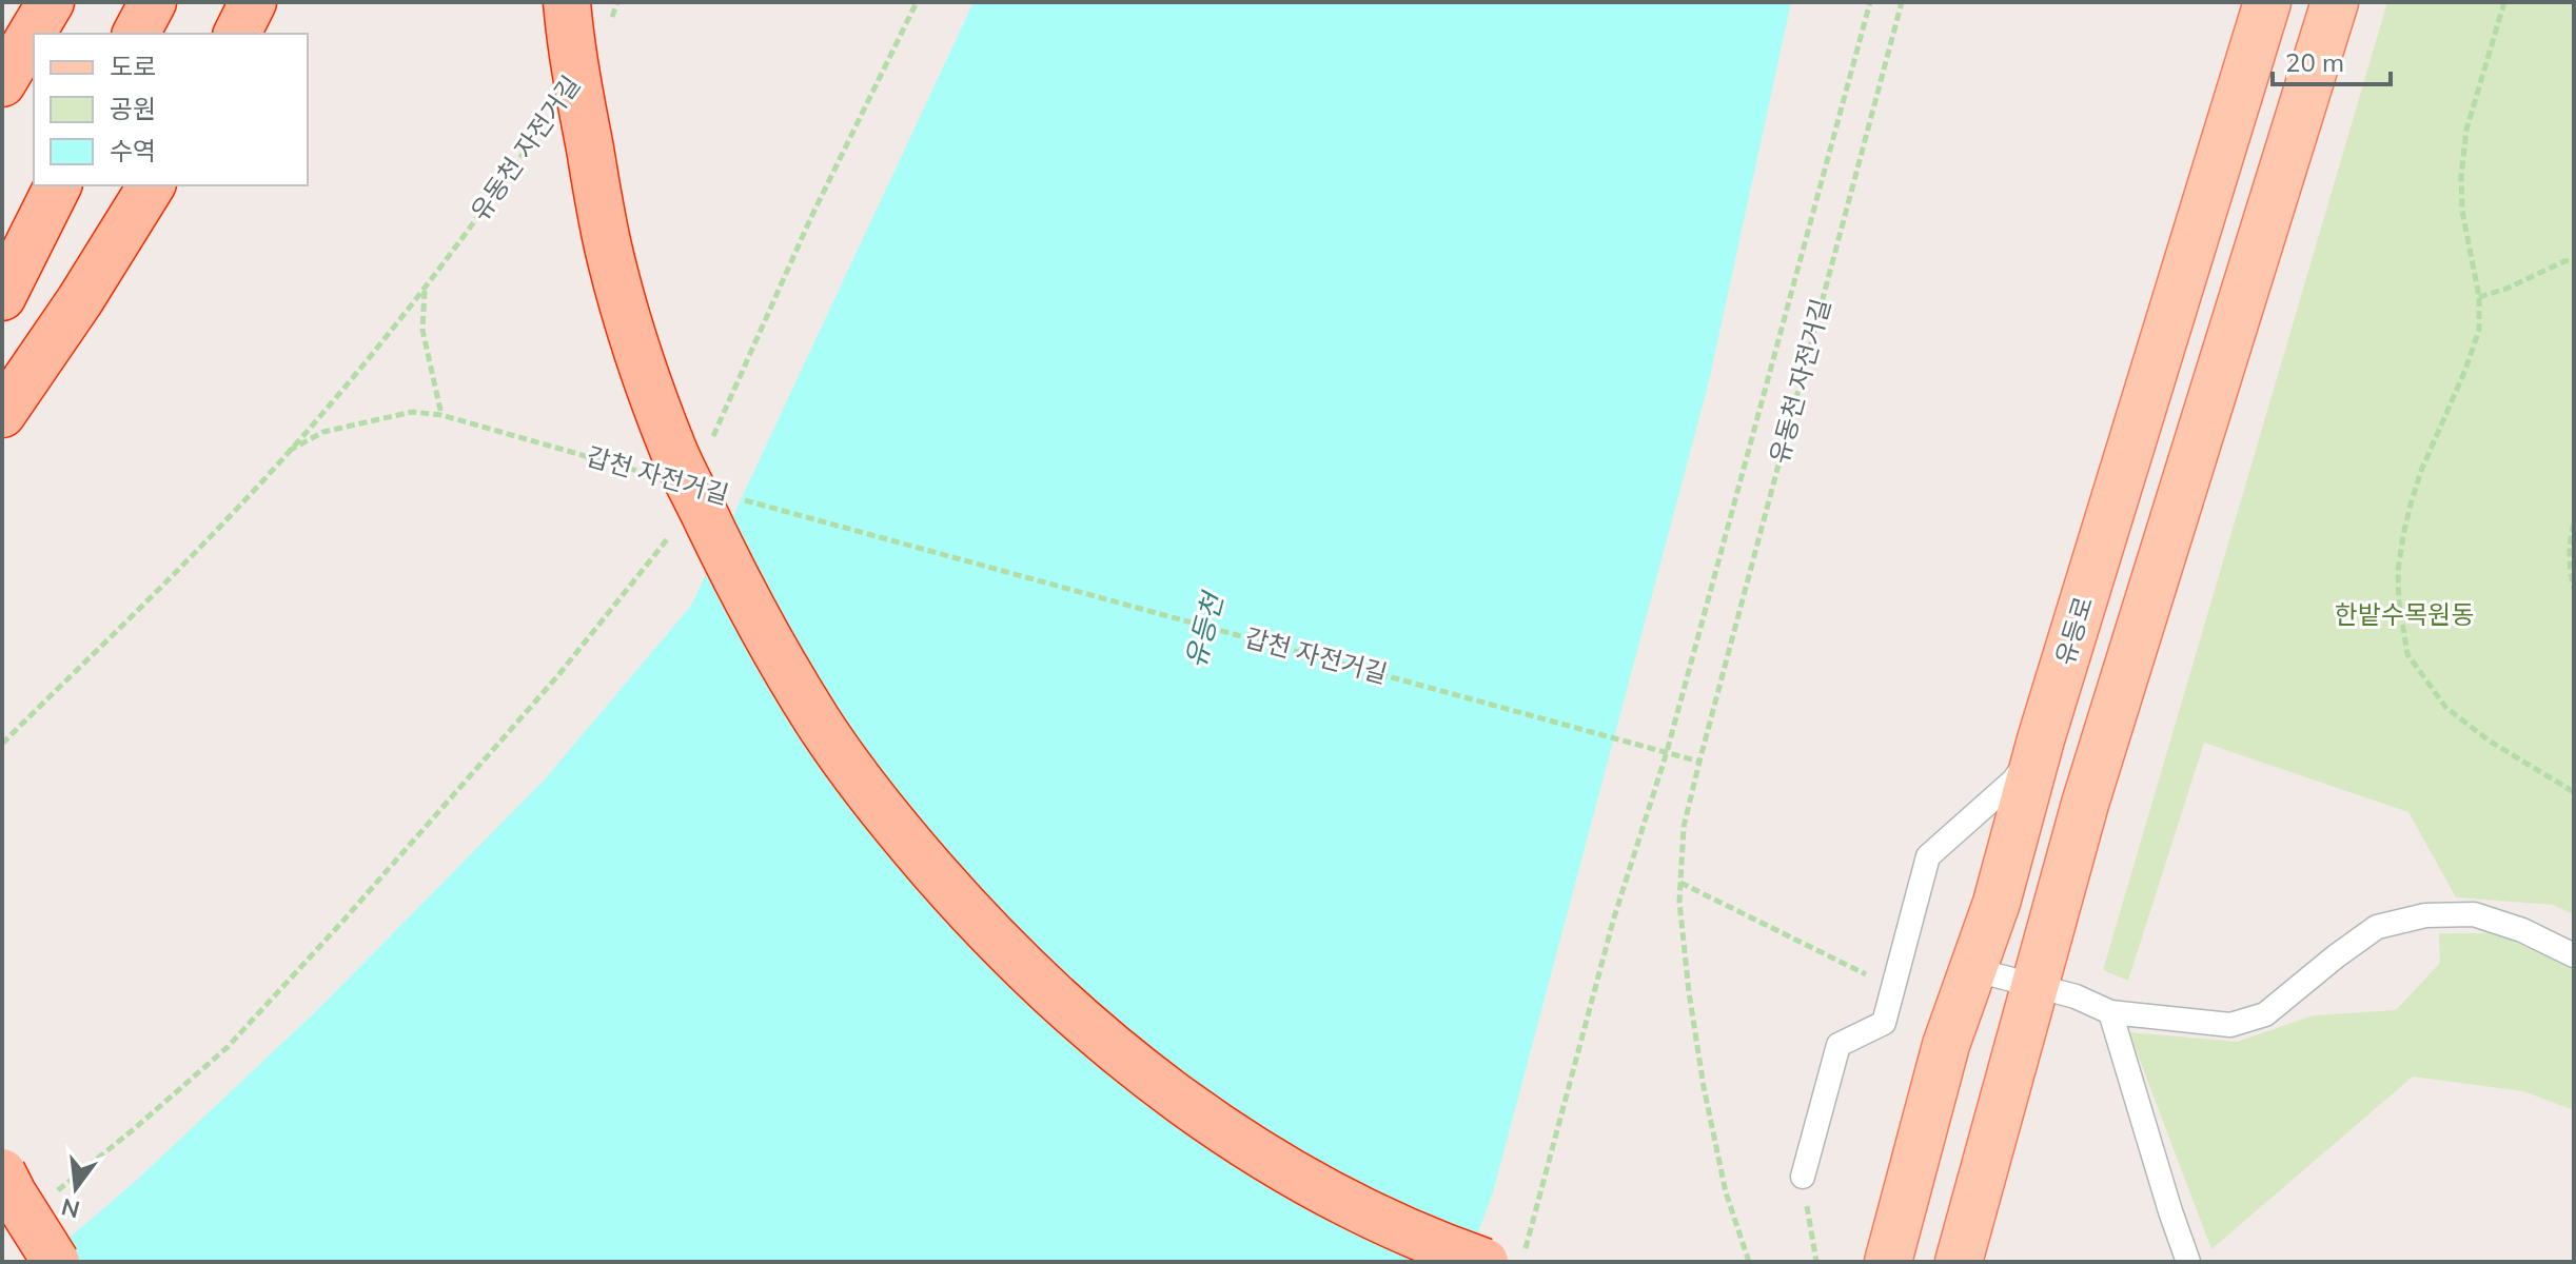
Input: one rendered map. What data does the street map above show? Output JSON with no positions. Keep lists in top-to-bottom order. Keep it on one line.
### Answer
{"streets":{"main road":["유등로"],"path":["유동천 자전거길","갑천 자전거길"]},"crossings":[["유동천 자전거길","갑천 자전거길"]],"water":["유등천"],"parks":["한밭수목원동"],"legend":["도로","공원","수역"],"scale_bar":"20 m","north":"bottom"}
